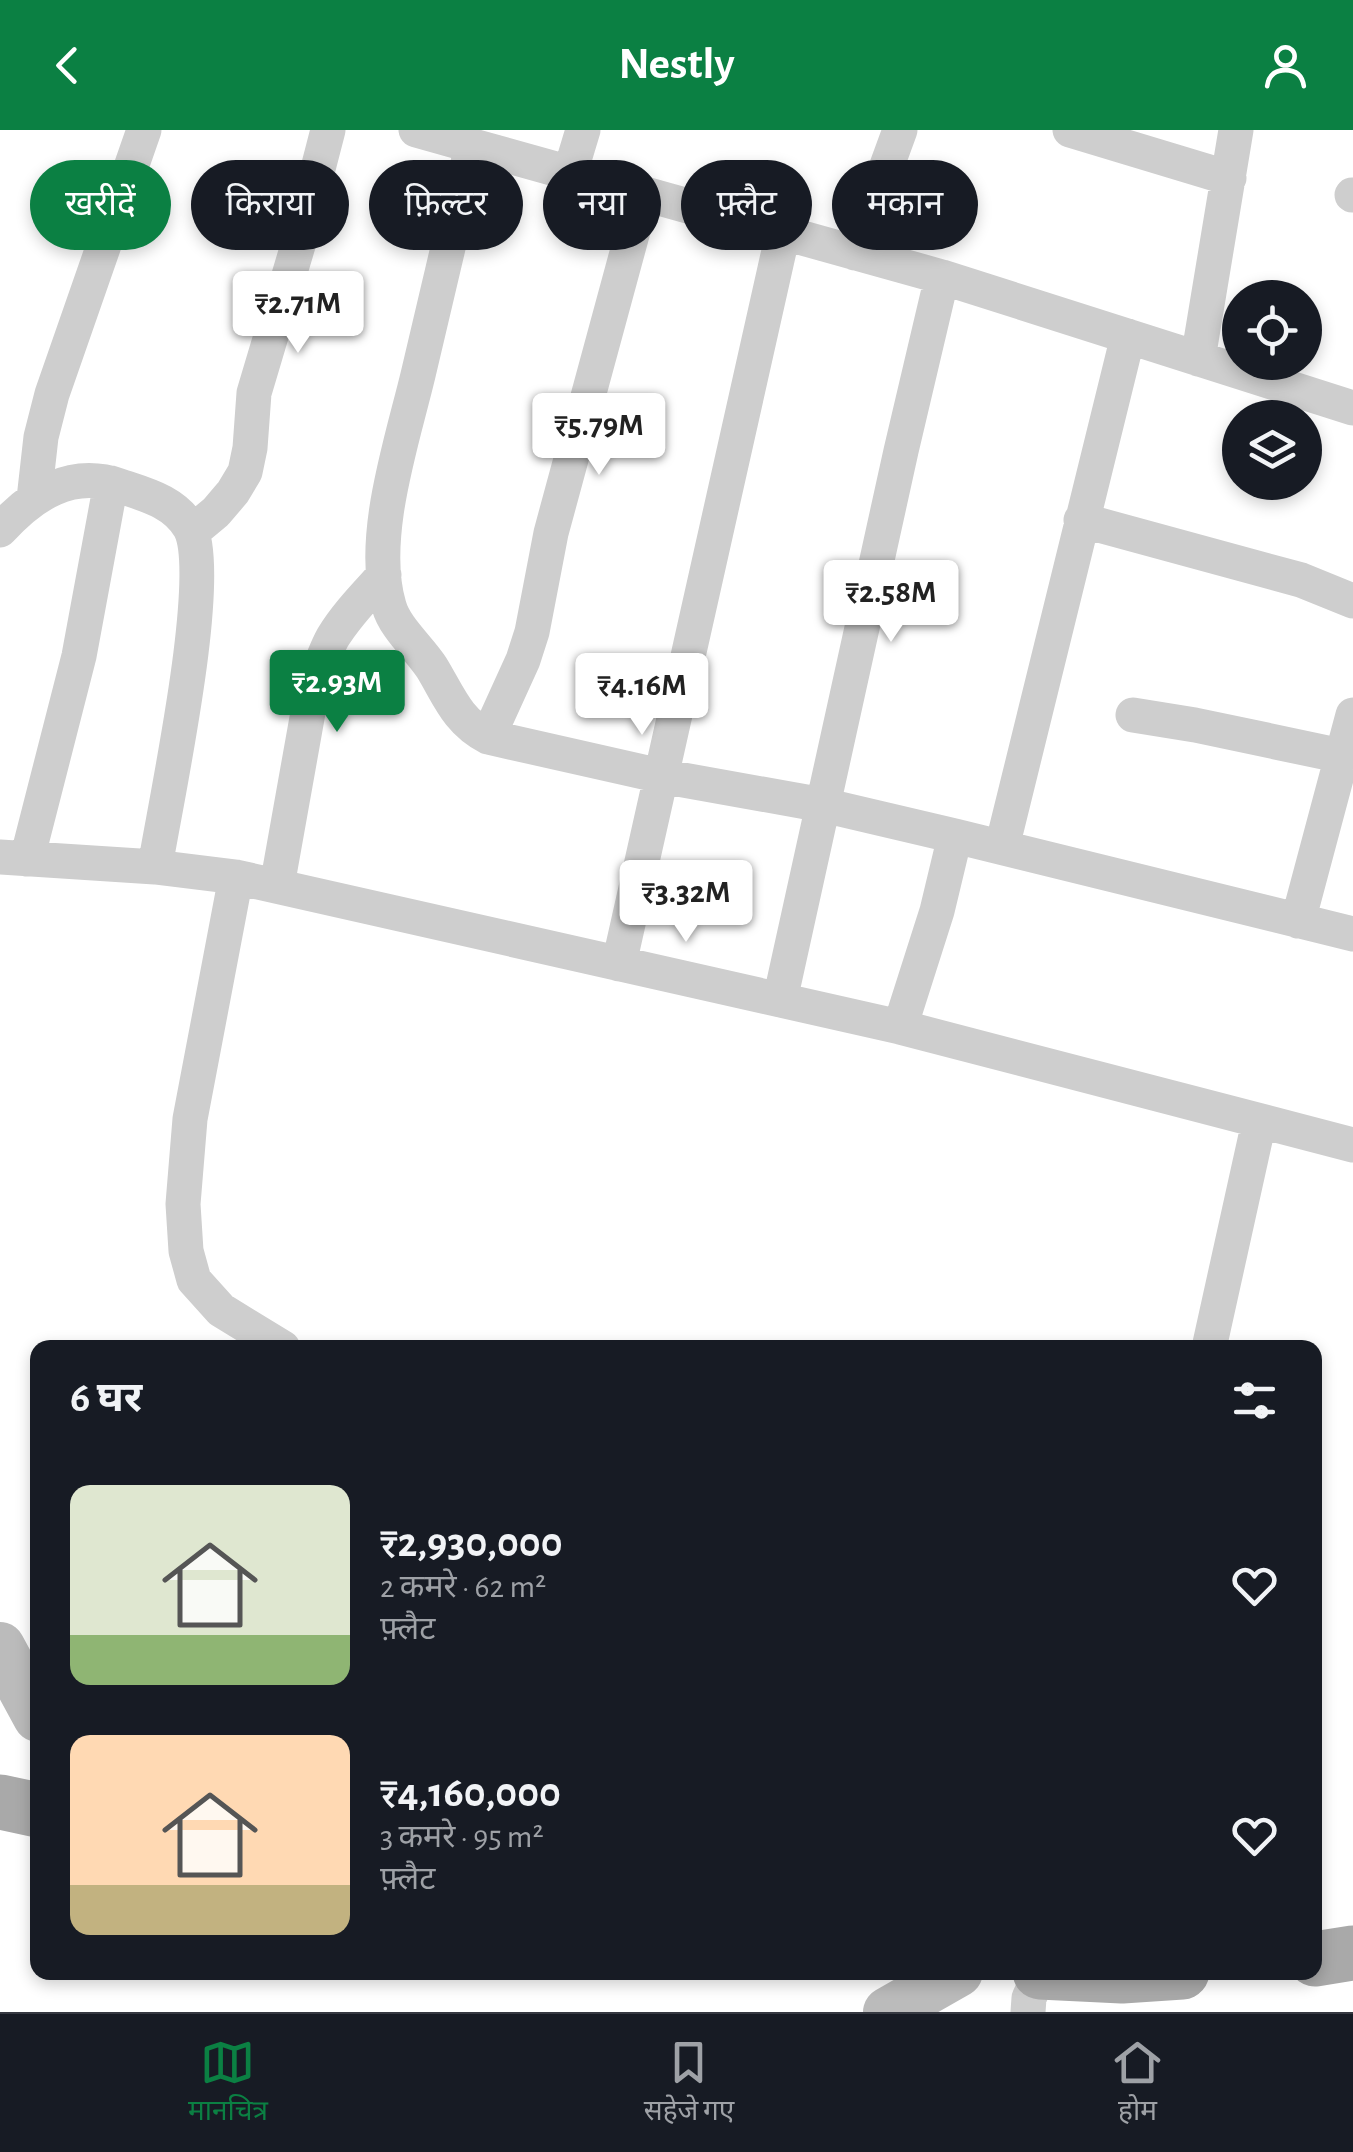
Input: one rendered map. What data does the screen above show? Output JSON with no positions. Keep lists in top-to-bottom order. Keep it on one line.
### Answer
{"page":{"header":"Nestly","chip":["खरीदें","किराया","फ़िल्टर","नया","फ़्लैट","मकान"],"price":["₹2.71M","₹5.79M","₹2.58M","₹2.93M","₹4.16M","₹3.32M"],"heading":"6 घर","list":[{"name":"₹2,930,000","note":"2 कमरे · 62 m² · फ़्लैट"},{"name":"₹4,160,000","note":"3 कमरे · 95 m² · फ़्लैट"}],"tabs":["मानचित्र","सहेजे गए","होम"]}}
